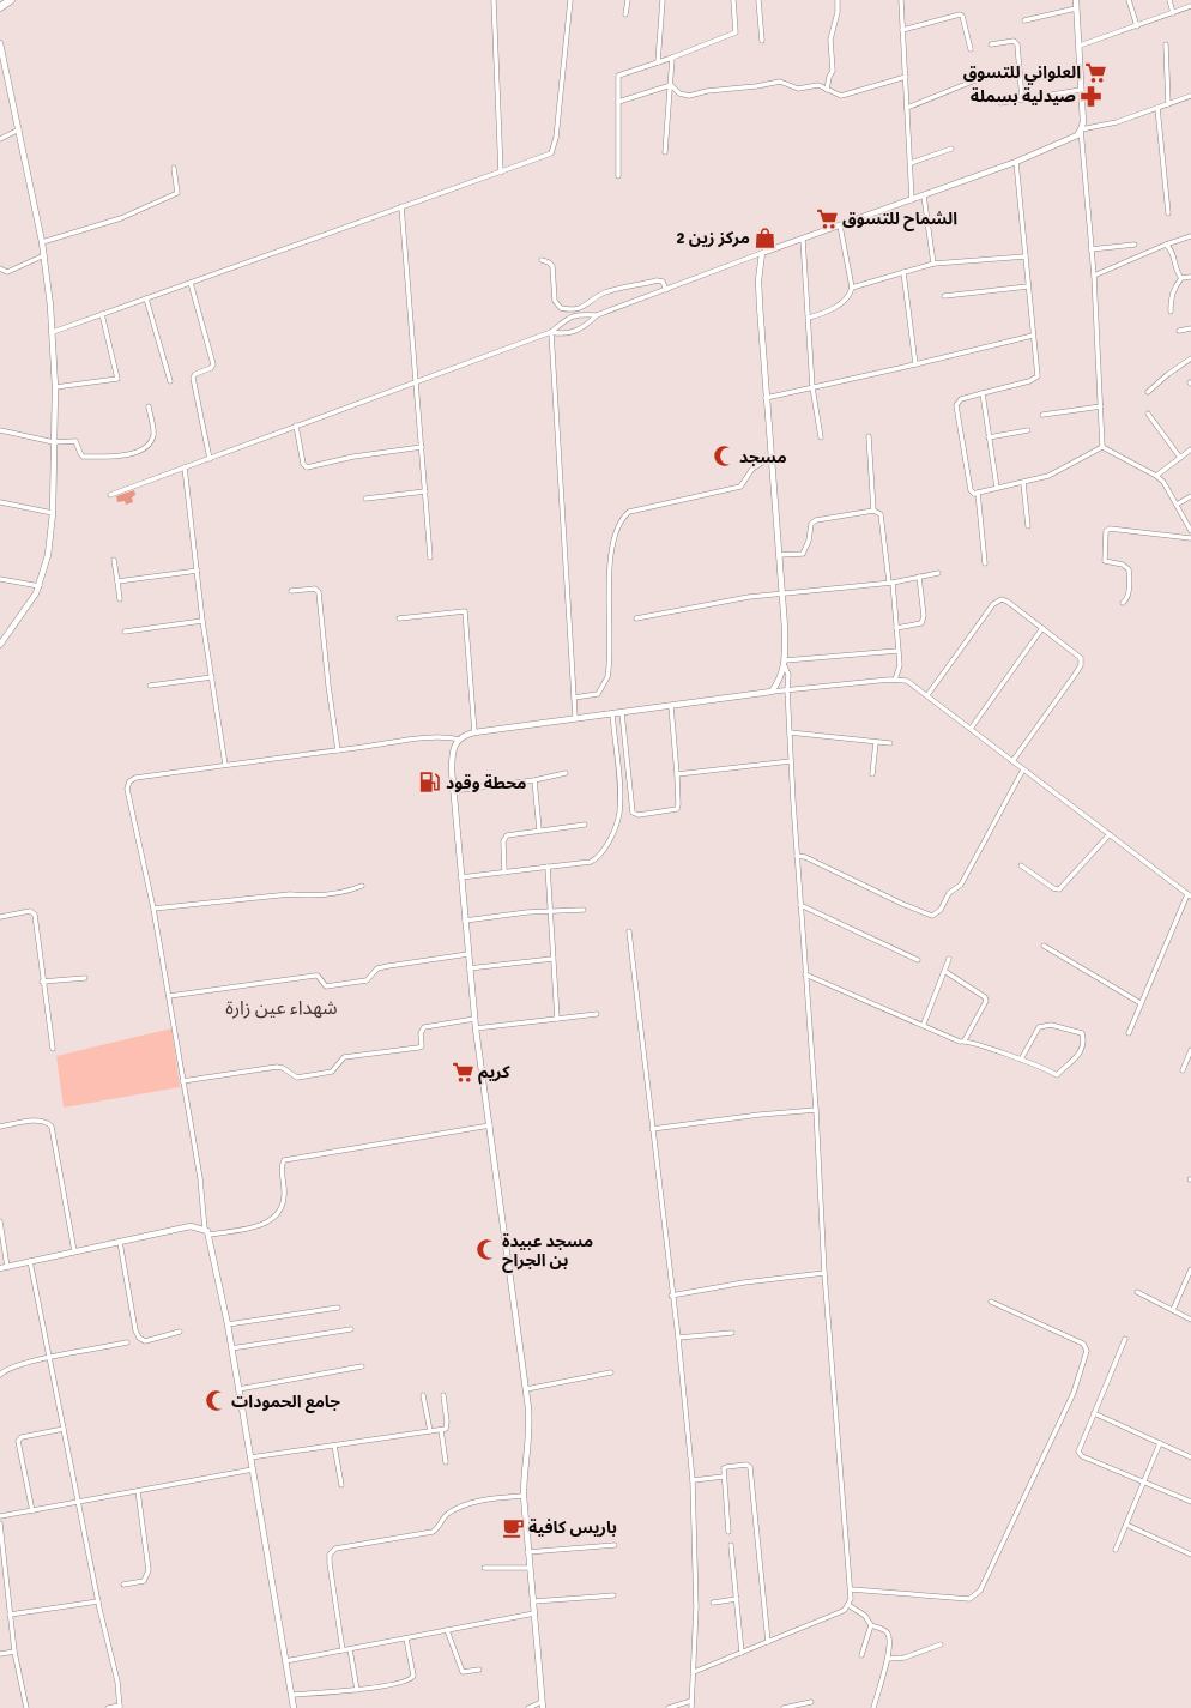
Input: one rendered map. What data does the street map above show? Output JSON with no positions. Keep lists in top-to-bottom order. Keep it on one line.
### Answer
{"districts":["شهداء عين زارة"],"places":{"supermarket":["العلواني للتسوق","الشماح للتسوق","كريم"],"pharmacy":["صيدلية بسملة"],"shop":["مركز زين 2"],"mosque":["مسجد","مسجد عبيدة بن الجراح","جامع الحمودات"],"fuel station":["محطة وقود"],"cafe":["باريس كافية"]}}
